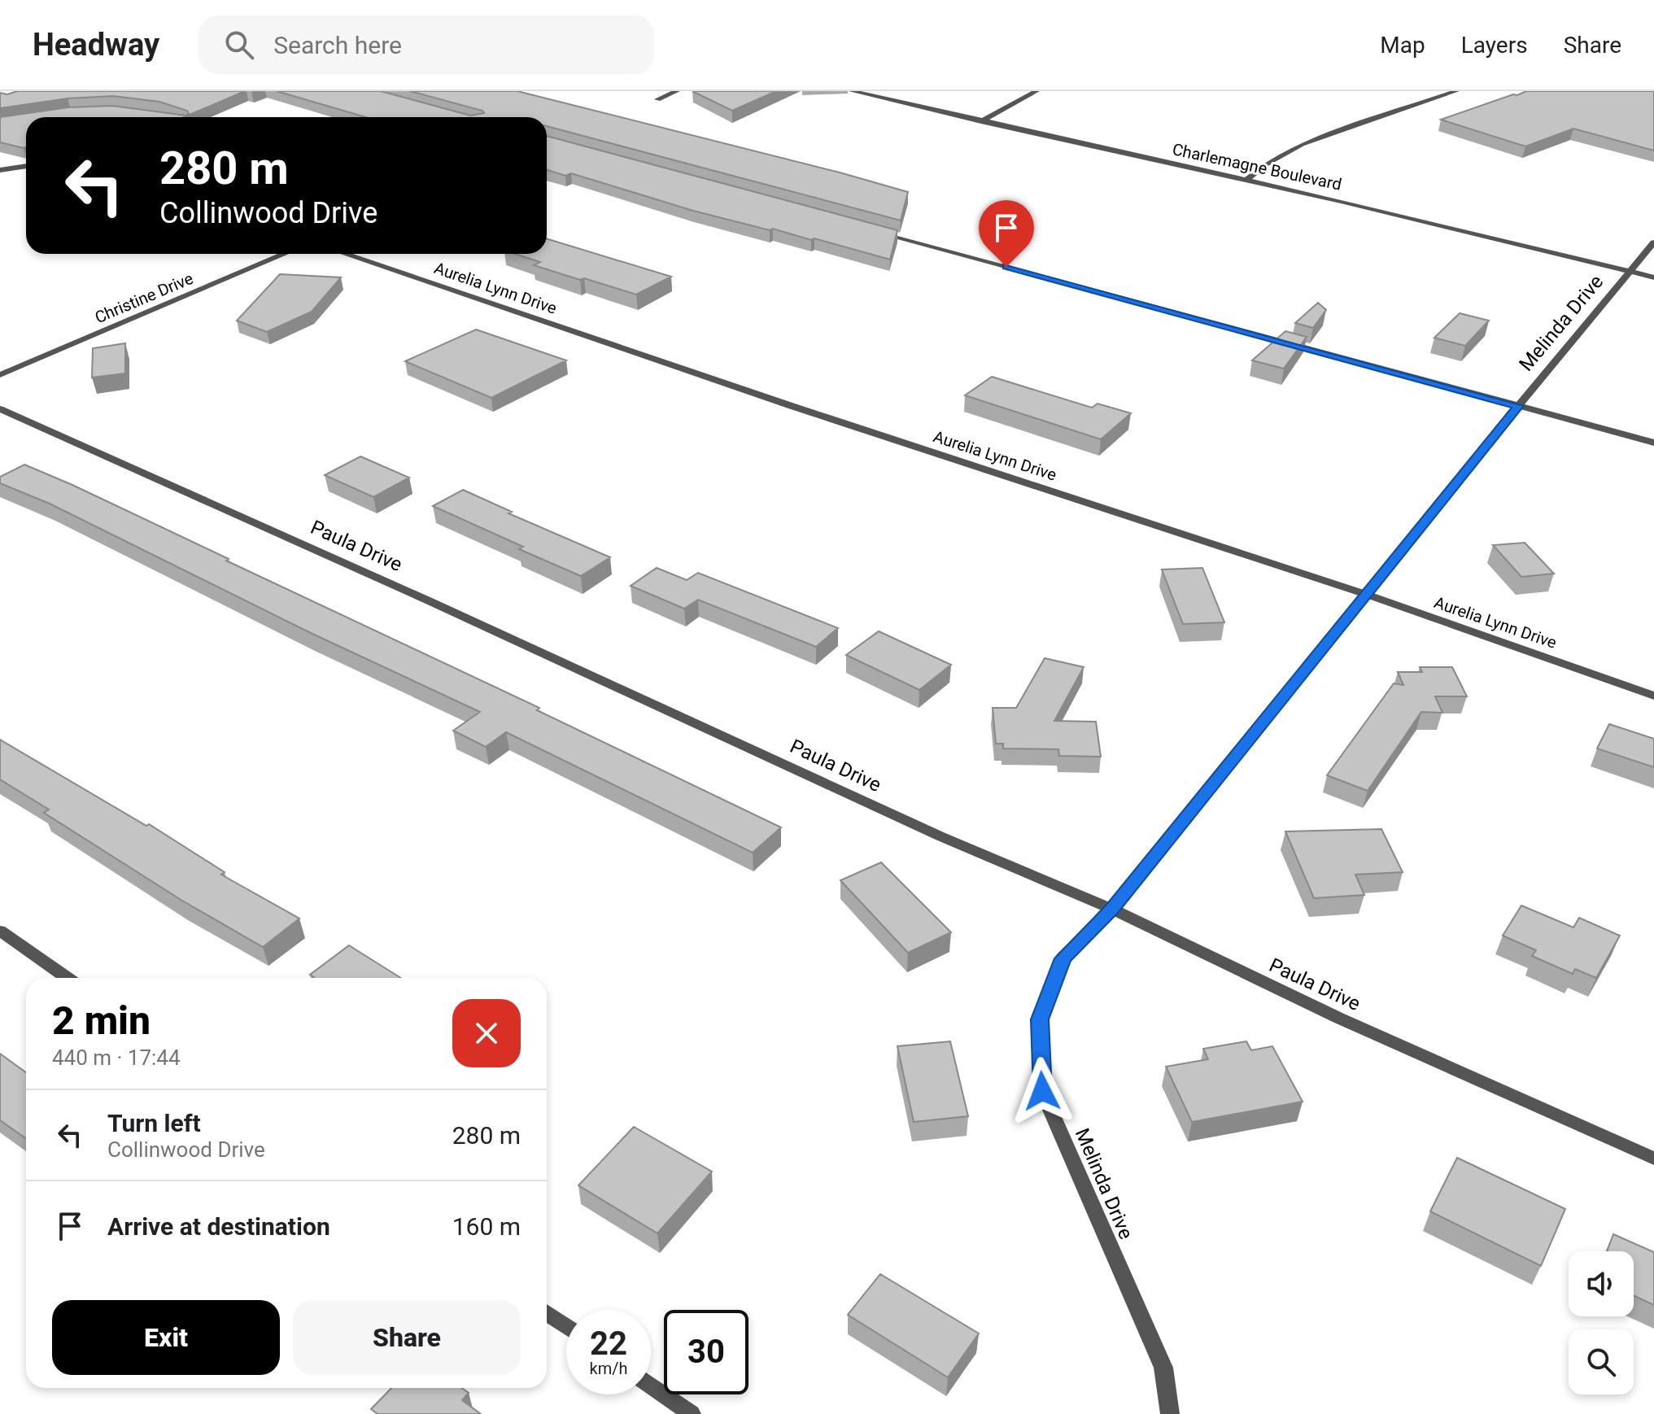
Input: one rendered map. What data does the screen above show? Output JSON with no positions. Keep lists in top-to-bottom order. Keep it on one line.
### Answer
{"streets":{"street":["Charlemagne Boulevard","Aurelia Lynn Drive","Christine Drive","Melinda Drive","Paula Drive"]},"crossings":[["Charlemagne Boulevard","Melinda Drive"],["Aurelia Lynn Drive","Melinda Drive"],["Melinda Drive","Paula Drive"]],"page":{"header":"Headway","search":"Search here","nav":["Map","Layers","Share"],"turn":["280 m","Collinwood Drive"],"heading":["2 min","440 m · 17:44"],"list":[{"name":"Turn left","note":"Collinwood Drive","value":"280 m"},{"name":"Arrive at destination","value":"160 m"}],"buttons":["Exit","Share"],"speed":"22 km/h","limit":"30"}}
